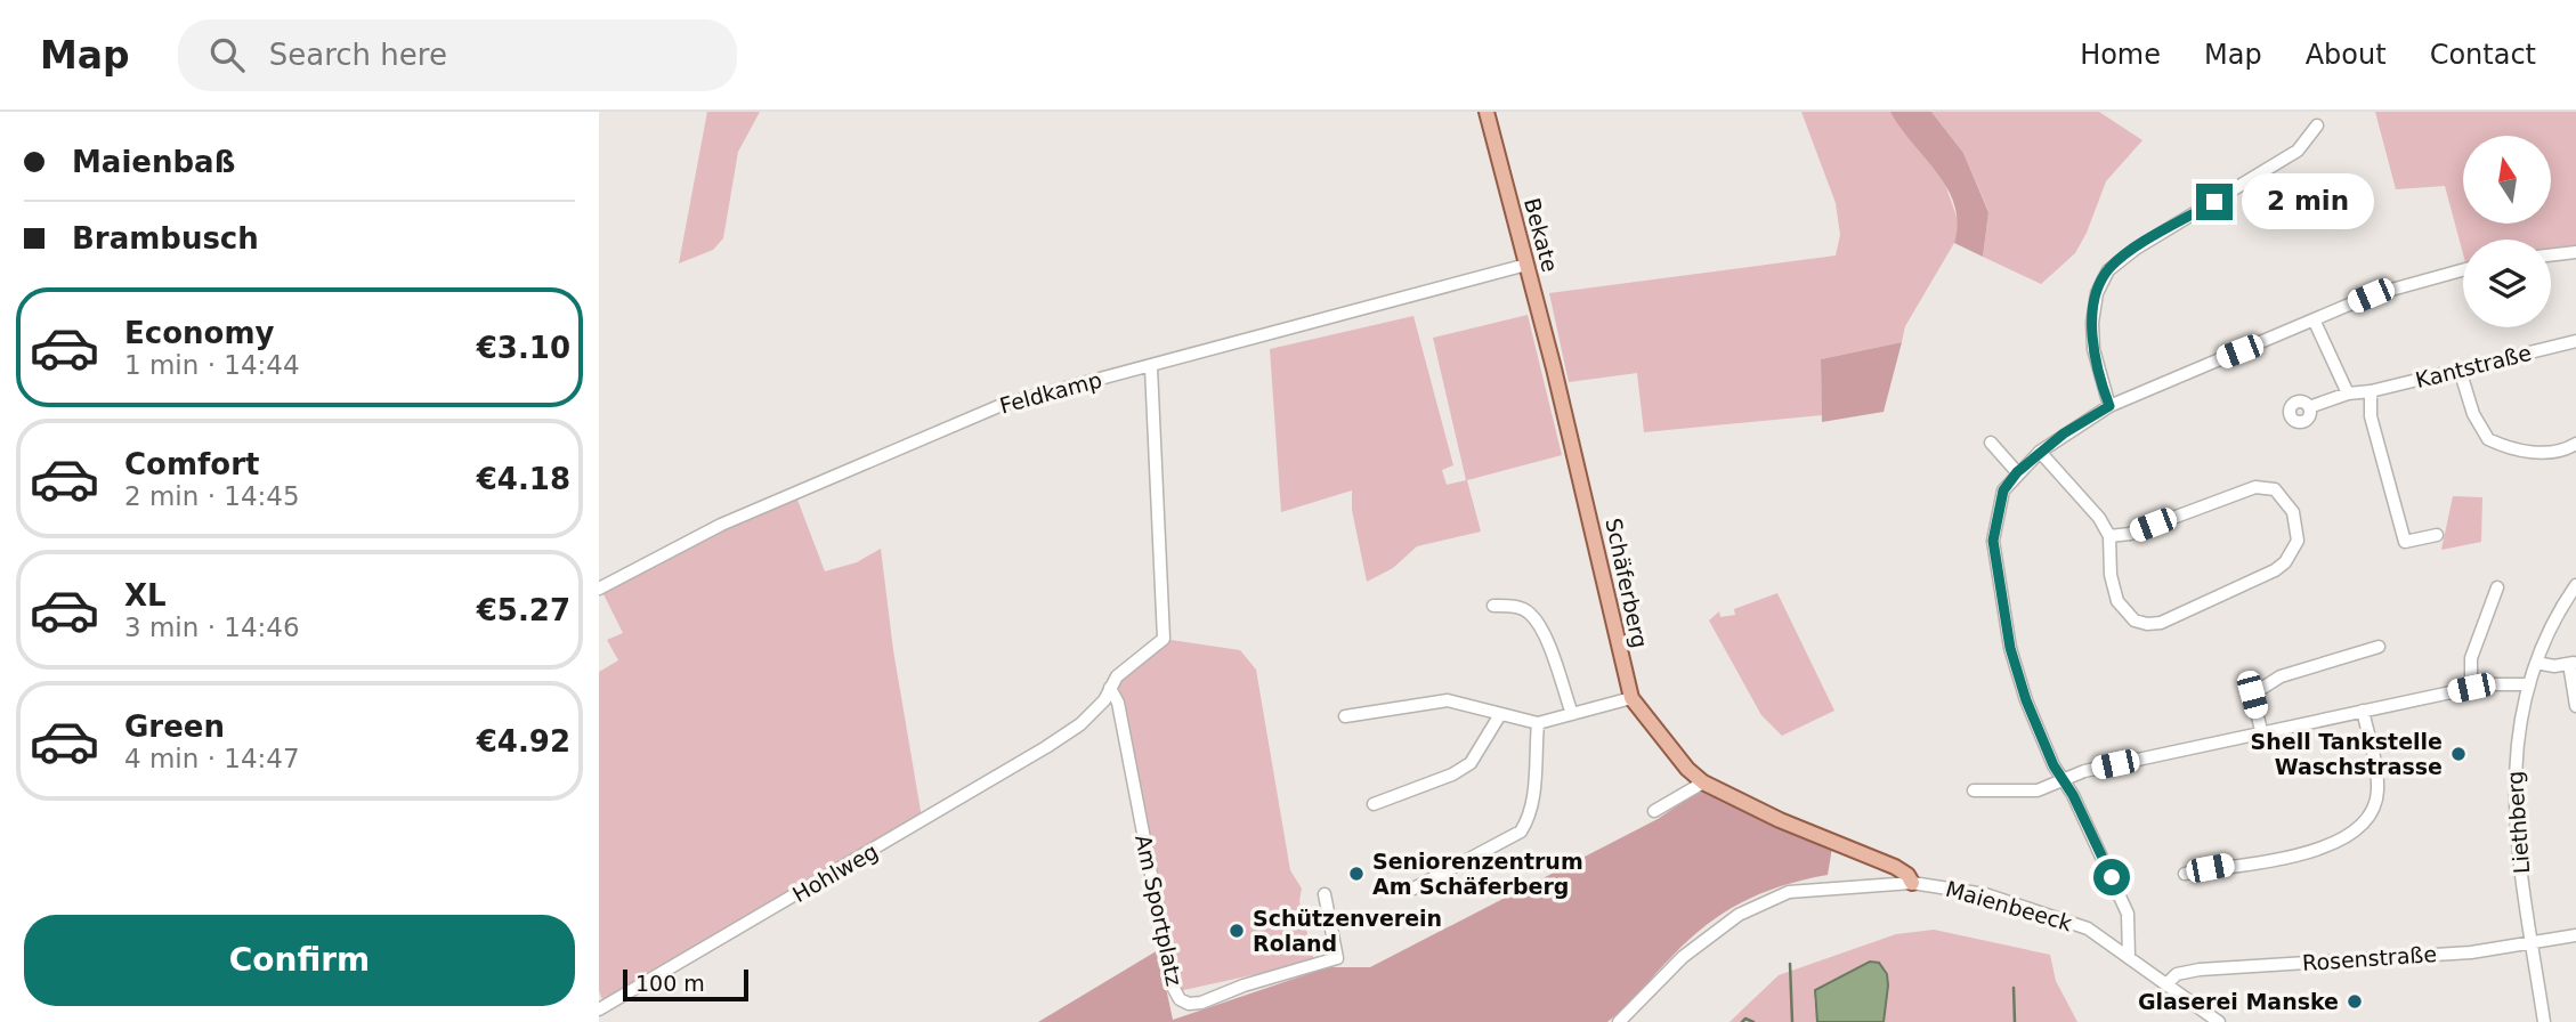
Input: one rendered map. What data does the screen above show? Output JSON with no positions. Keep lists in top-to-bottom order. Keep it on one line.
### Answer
{"streets":{"main road":["Bekate","Schäferberg"],"street":["Kantstraße","Feldkamp","Liethberg","Hohlweg","Maienbeeck","Am Sportplatz","Rosenstraße"]},"crossings":[["Bekate","Feldkamp"],["Bekate","Schäferberg"],["Schäferberg","Maienbeeck"],["Liethberg","Rosenstraße"],["Hohlweg","Am Sportplatz"],["Maienbeeck","Rosenstraße"]],"places":["Shell Tankstelle Waschstrasse","Seniorenzentrum Am Schäferberg","Schützenverein Roland","Glaserei Manske"],"scale_bar":"100 m","north":"top","page":{"header":"Map","search":"Search here","nav":["Home","Map","About","Contact"],"banner":["Maienbaß","Brambusch"],"bubble":"2 min","list":[{"name":"Economy","note":"1 min · 14:44","value":"€3.10"},{"name":"Comfort","note":"2 min · 14:45","value":"€4.18"},{"name":"XL","note":"3 min · 14:46","value":"€5.27"},{"name":"Green","note":"4 min · 14:47","value":"€4.92"}],"buttons":"Confirm","scale":"100 m"}}
